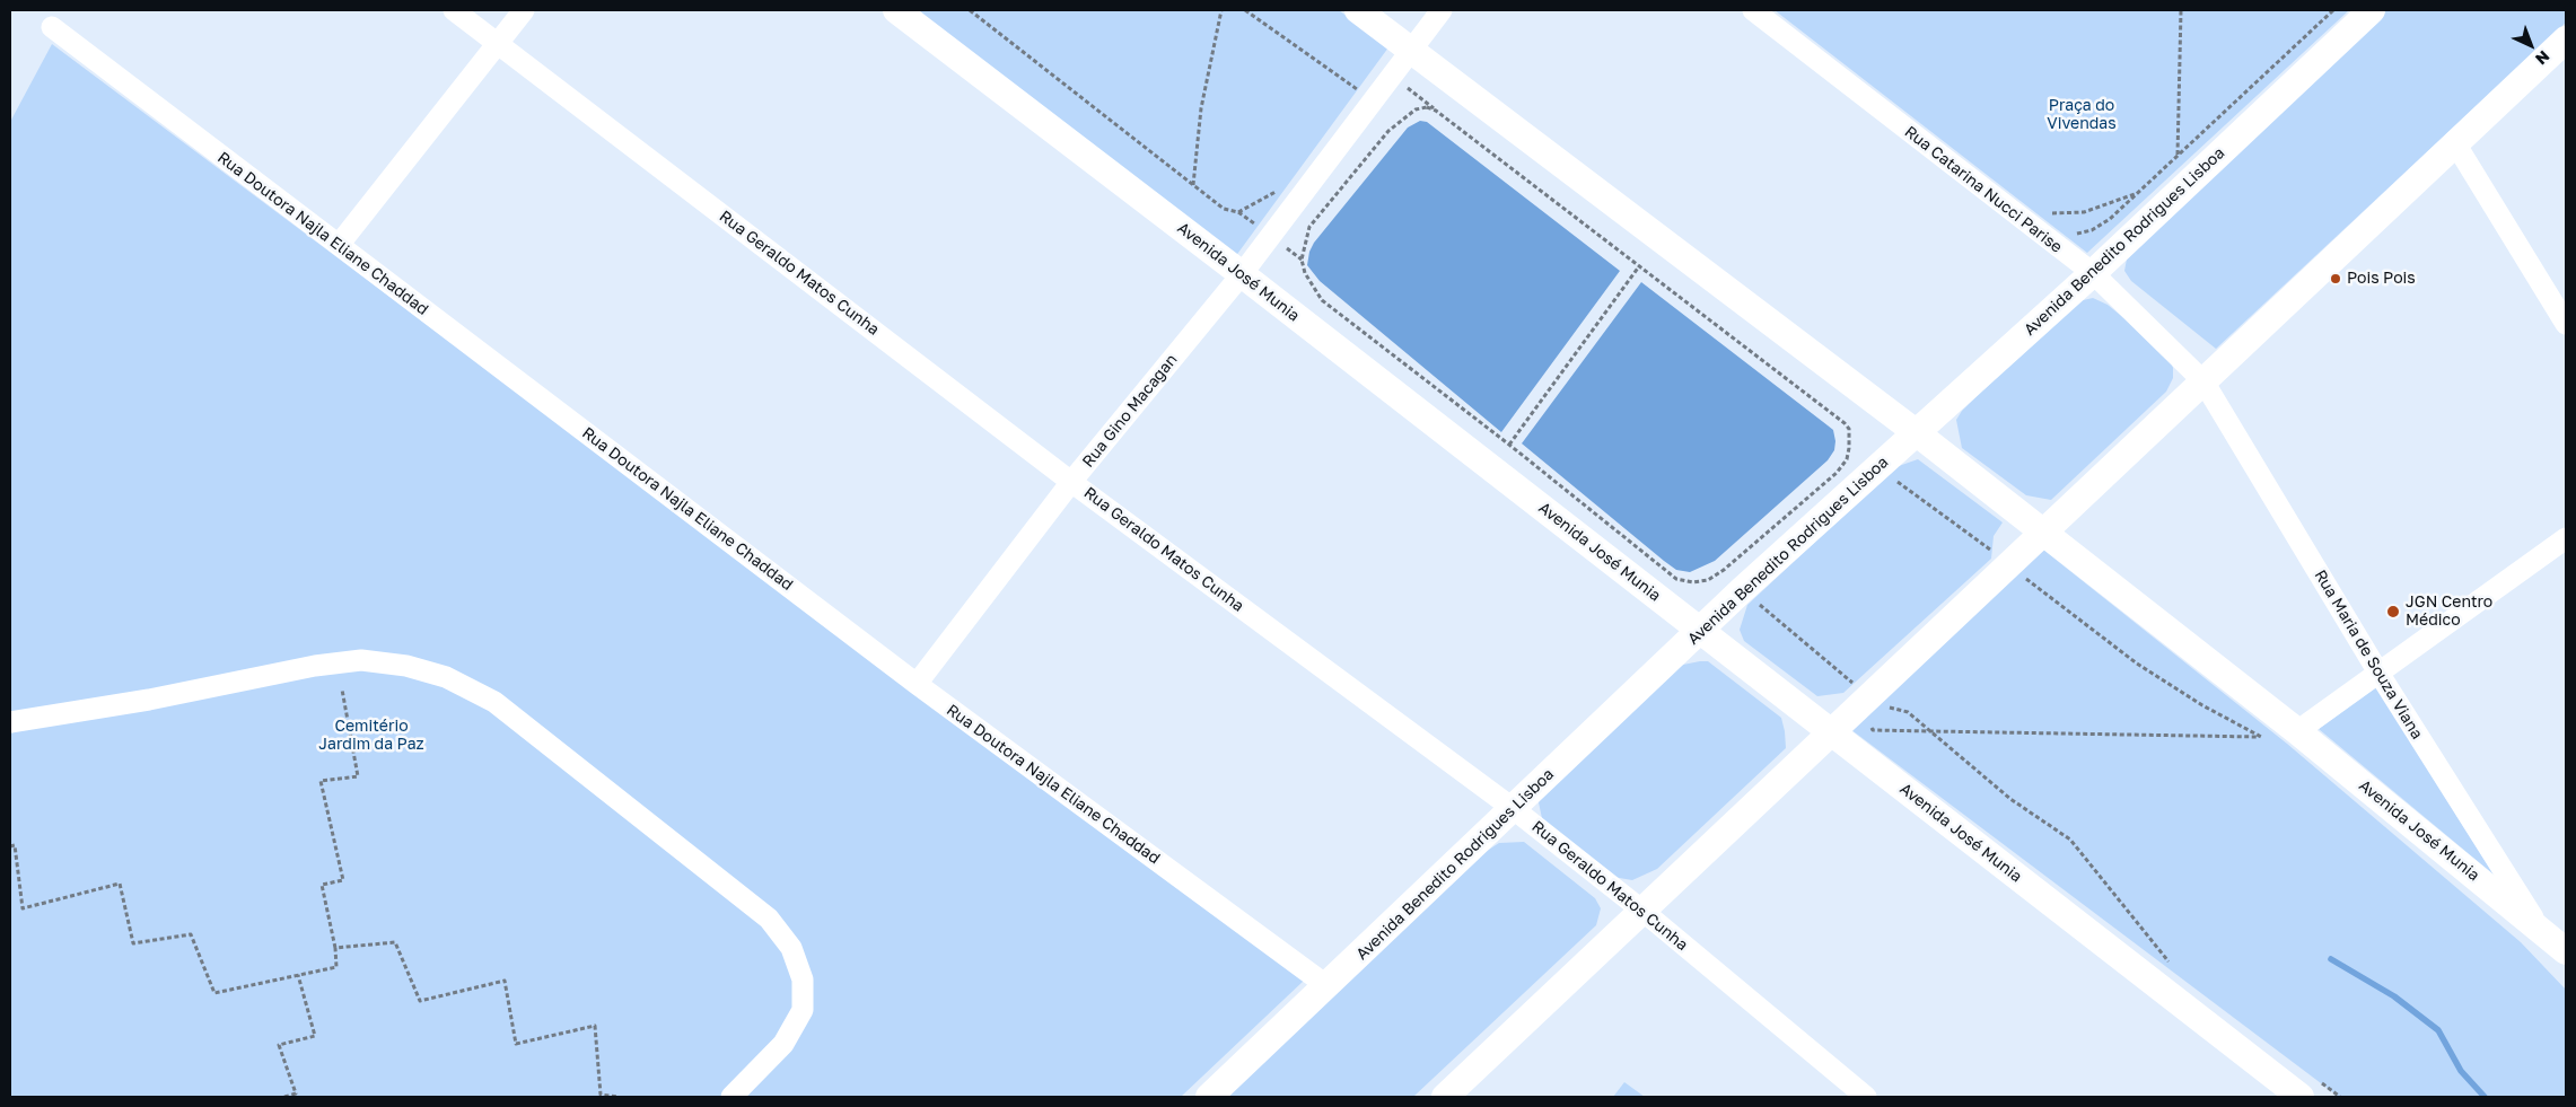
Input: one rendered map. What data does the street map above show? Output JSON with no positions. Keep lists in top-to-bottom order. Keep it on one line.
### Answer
{"streets":{"main road":["Avenida Benedito Rodrigues Lisboa","Avenida José Munia"],"street":["Rua Catarina Nucci Parise","Rua Doutora Najla Eliane Chaddad","Rua Geraldo Matos Cunha","Rua Gino Macagan","Rua Maria de Souza Viana"]},"crossings":[["Rua Catarina Nucci Parise","Avenida Benedito Rodrigues Lisboa"],["Rua Catarina Nucci Parise","Rua Maria de Souza Viana"],["Rua Doutora Najla Eliane Chaddad","Avenida Benedito Rodrigues Lisboa"],["Rua Doutora Najla Eliane Chaddad","Rua Gino Macagan"],["Avenida Benedito Rodrigues Lisboa","Avenida José Munia"],["Avenida Benedito Rodrigues Lisboa","Rua Geraldo Matos Cunha"],["Avenida José Munia","Rua Gino Macagan"],["Avenida José Munia","Rua Maria de Souza Viana"],["Rua Geraldo Matos Cunha","Rua Gino Macagan"]],"parks":["Praça do Vivendas","Cemitério Jardim da Paz"],"places":["Pois Pois","JGN Centro Médico"],"north":"bottom right"}
